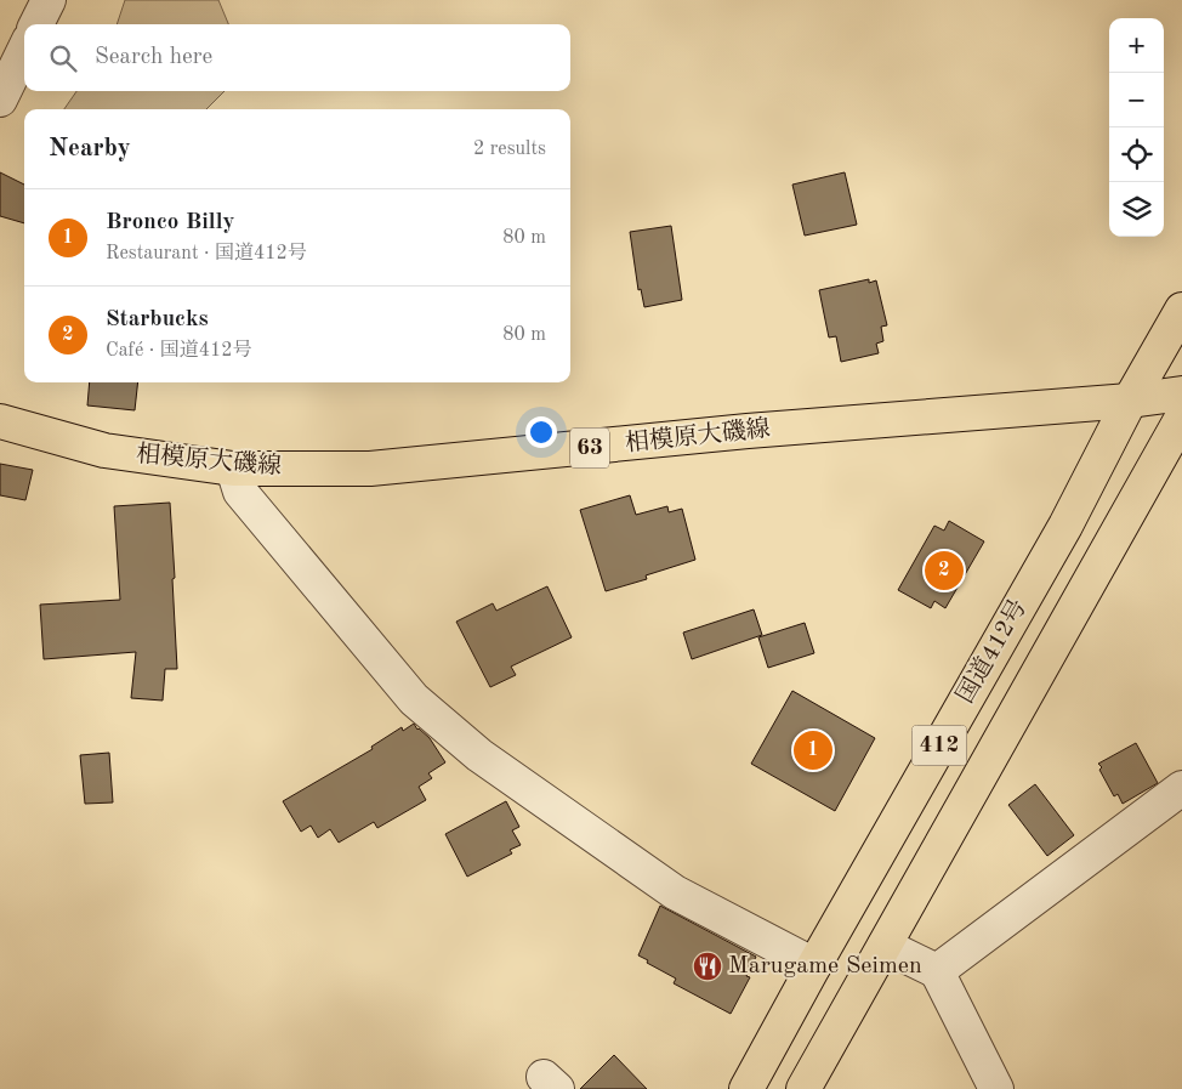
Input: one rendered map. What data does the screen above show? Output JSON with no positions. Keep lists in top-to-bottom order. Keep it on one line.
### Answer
{"streets":{"main road":["相模原大磯線","63","国道412号","412"]},"crossings":[["相模原大磯線","国道412号"]],"places":{"restaurant":["Marugame Seimen"]},"page":{"map_buttons":["+","−"],"search":"Search here","heading":["Nearby","2 results"],"list":[{"mark":"1","name":"Bronco Billy","note":"Restaurant · 国道412号","value":"80 m"},{"mark":"2","name":"Starbucks","note":"Café · 国道412号","value":"80 m"}],"pins":["2","1"]}}
